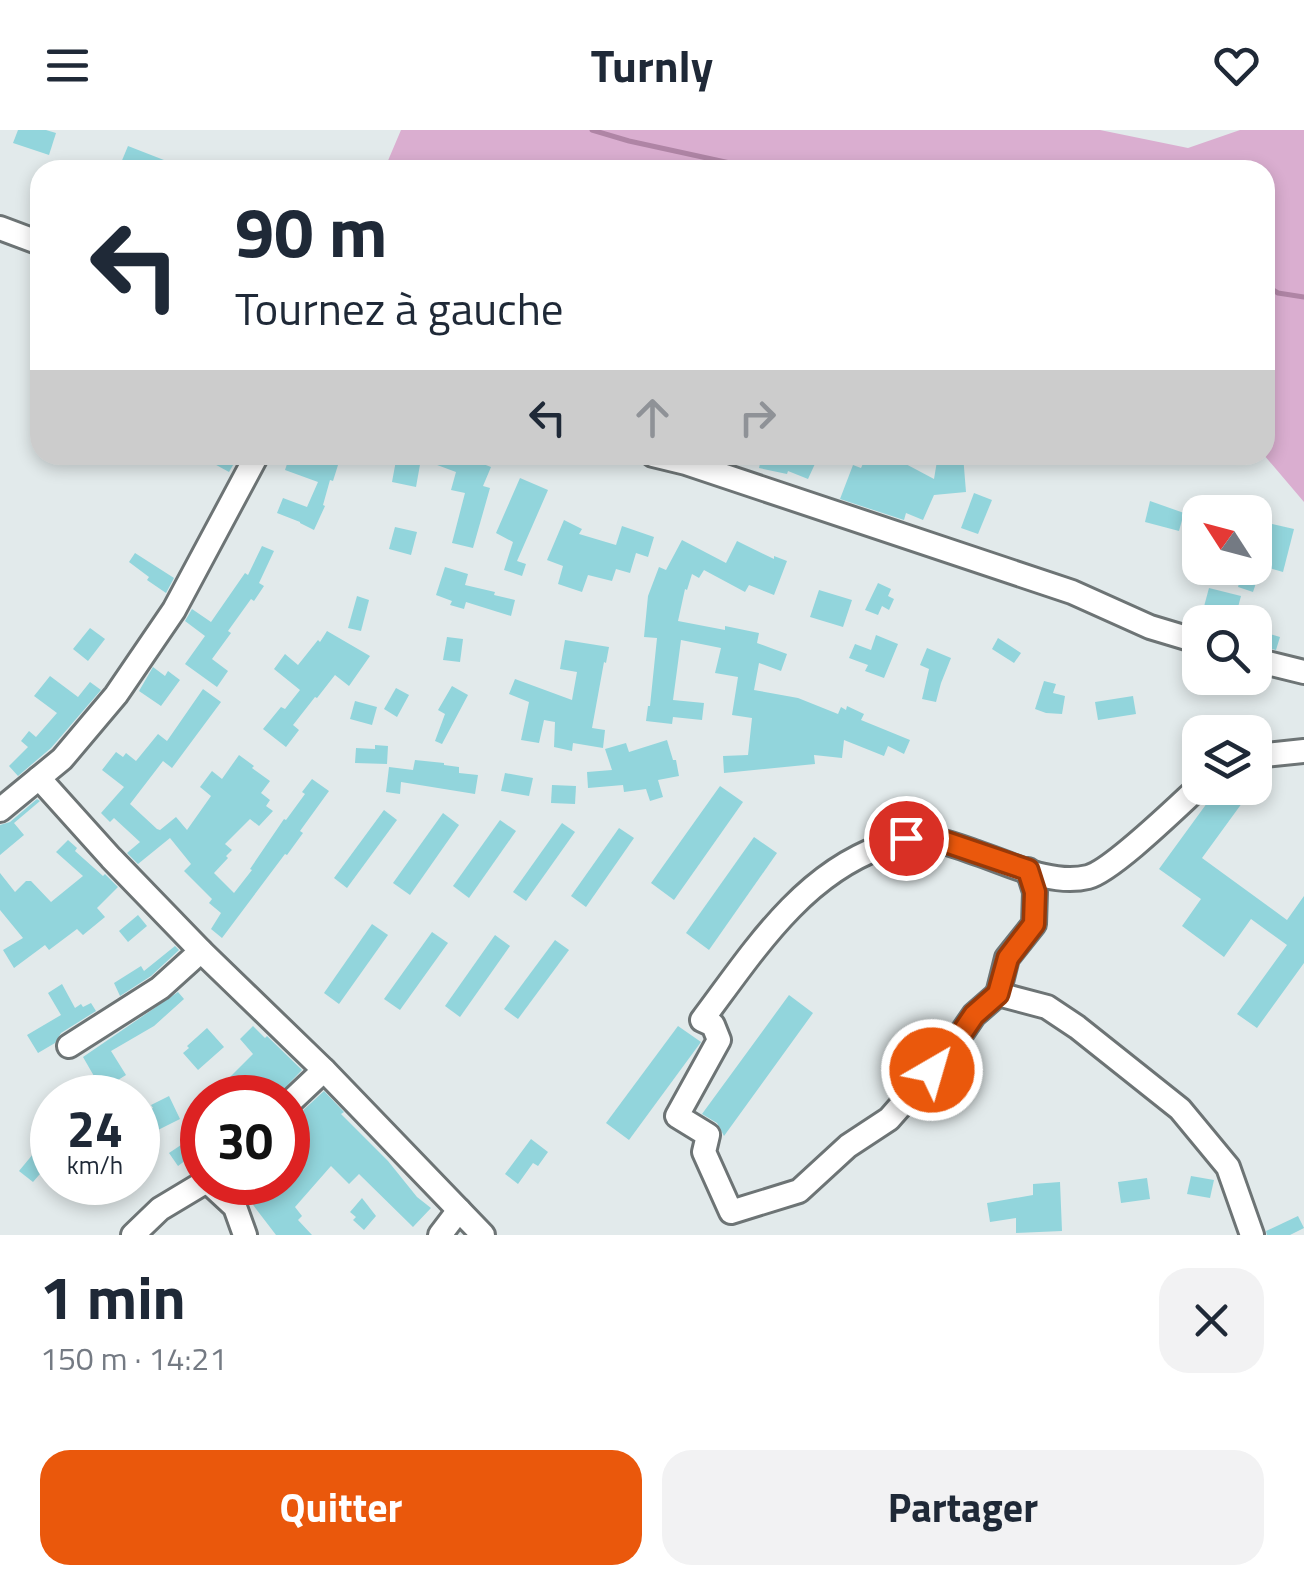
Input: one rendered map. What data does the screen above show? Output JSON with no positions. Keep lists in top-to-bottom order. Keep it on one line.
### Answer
{"north":"top left","page":{"header":"Turnly","turn":["90 m","Tournez à gauche"],"speed":"24 km/h","limit":"30","heading":["1 min","150 m · 14:21"],"buttons":["Quitter","Partager"]}}
